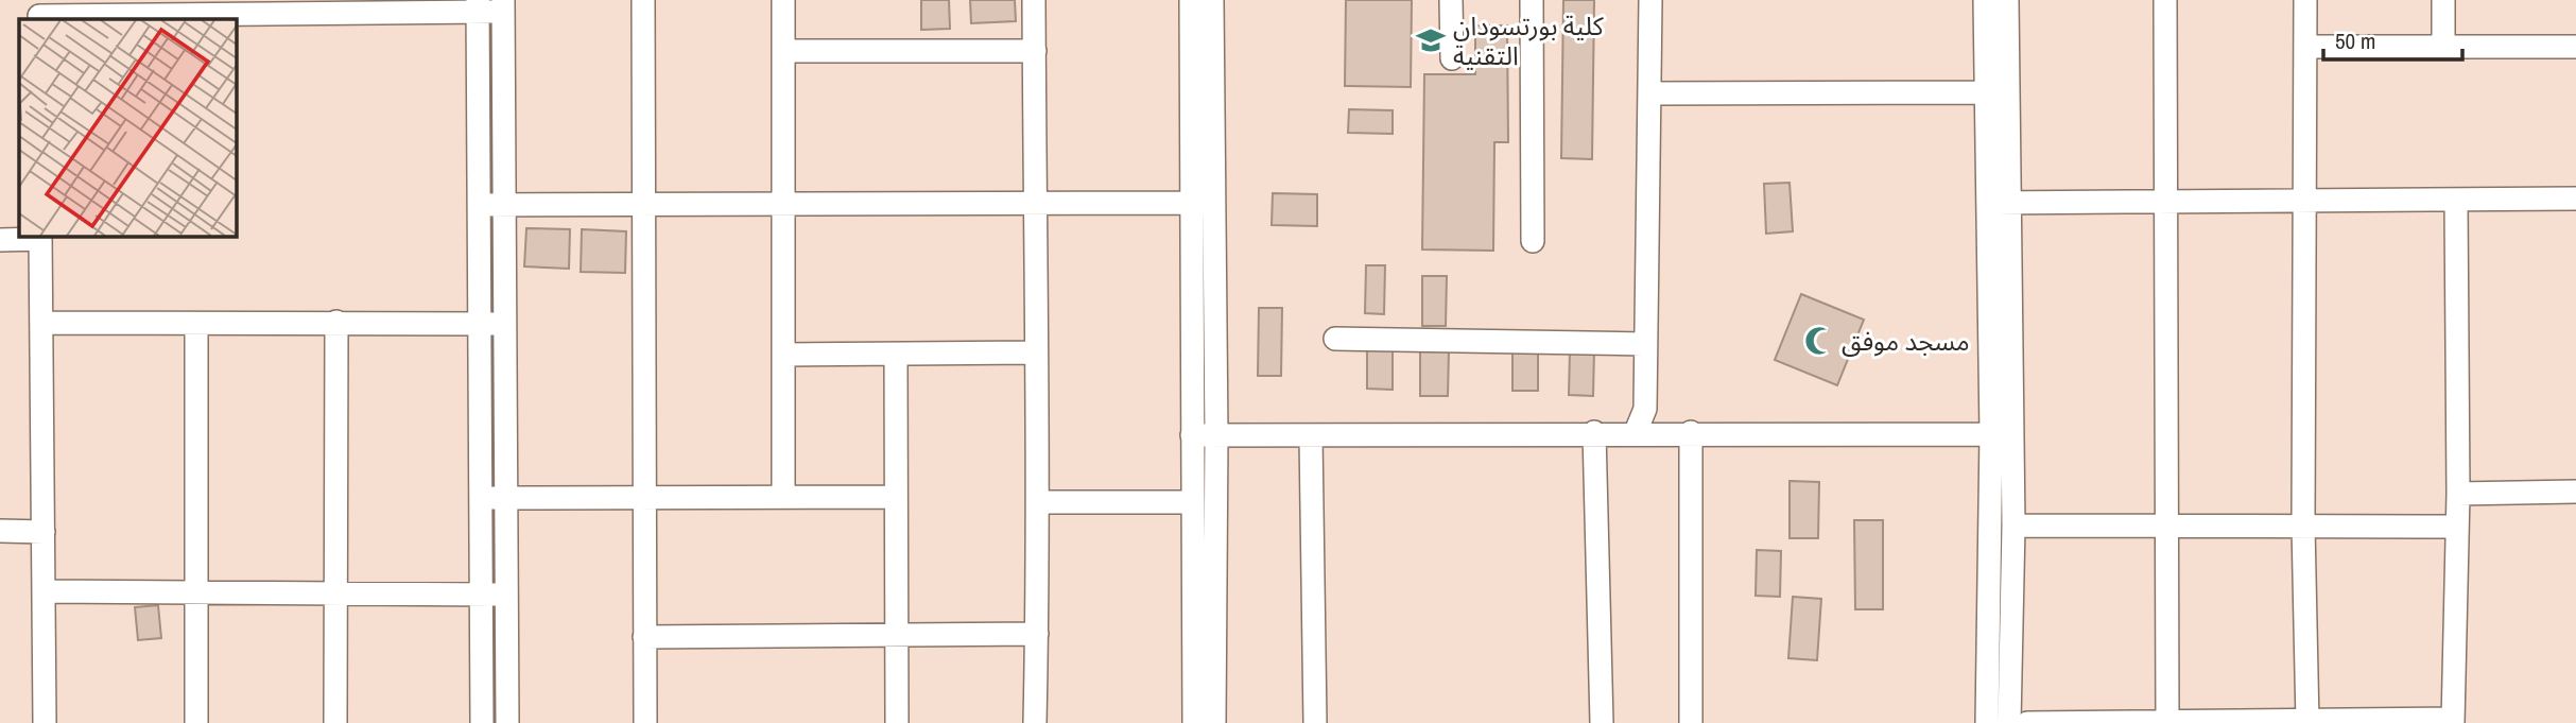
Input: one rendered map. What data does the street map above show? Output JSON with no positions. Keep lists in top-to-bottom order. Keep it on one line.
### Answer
{"places":{"school or university":["كلية بورتسودان التقنية"],"mosque":["مسجد موفق"]},"scale_bar":"50 m"}
